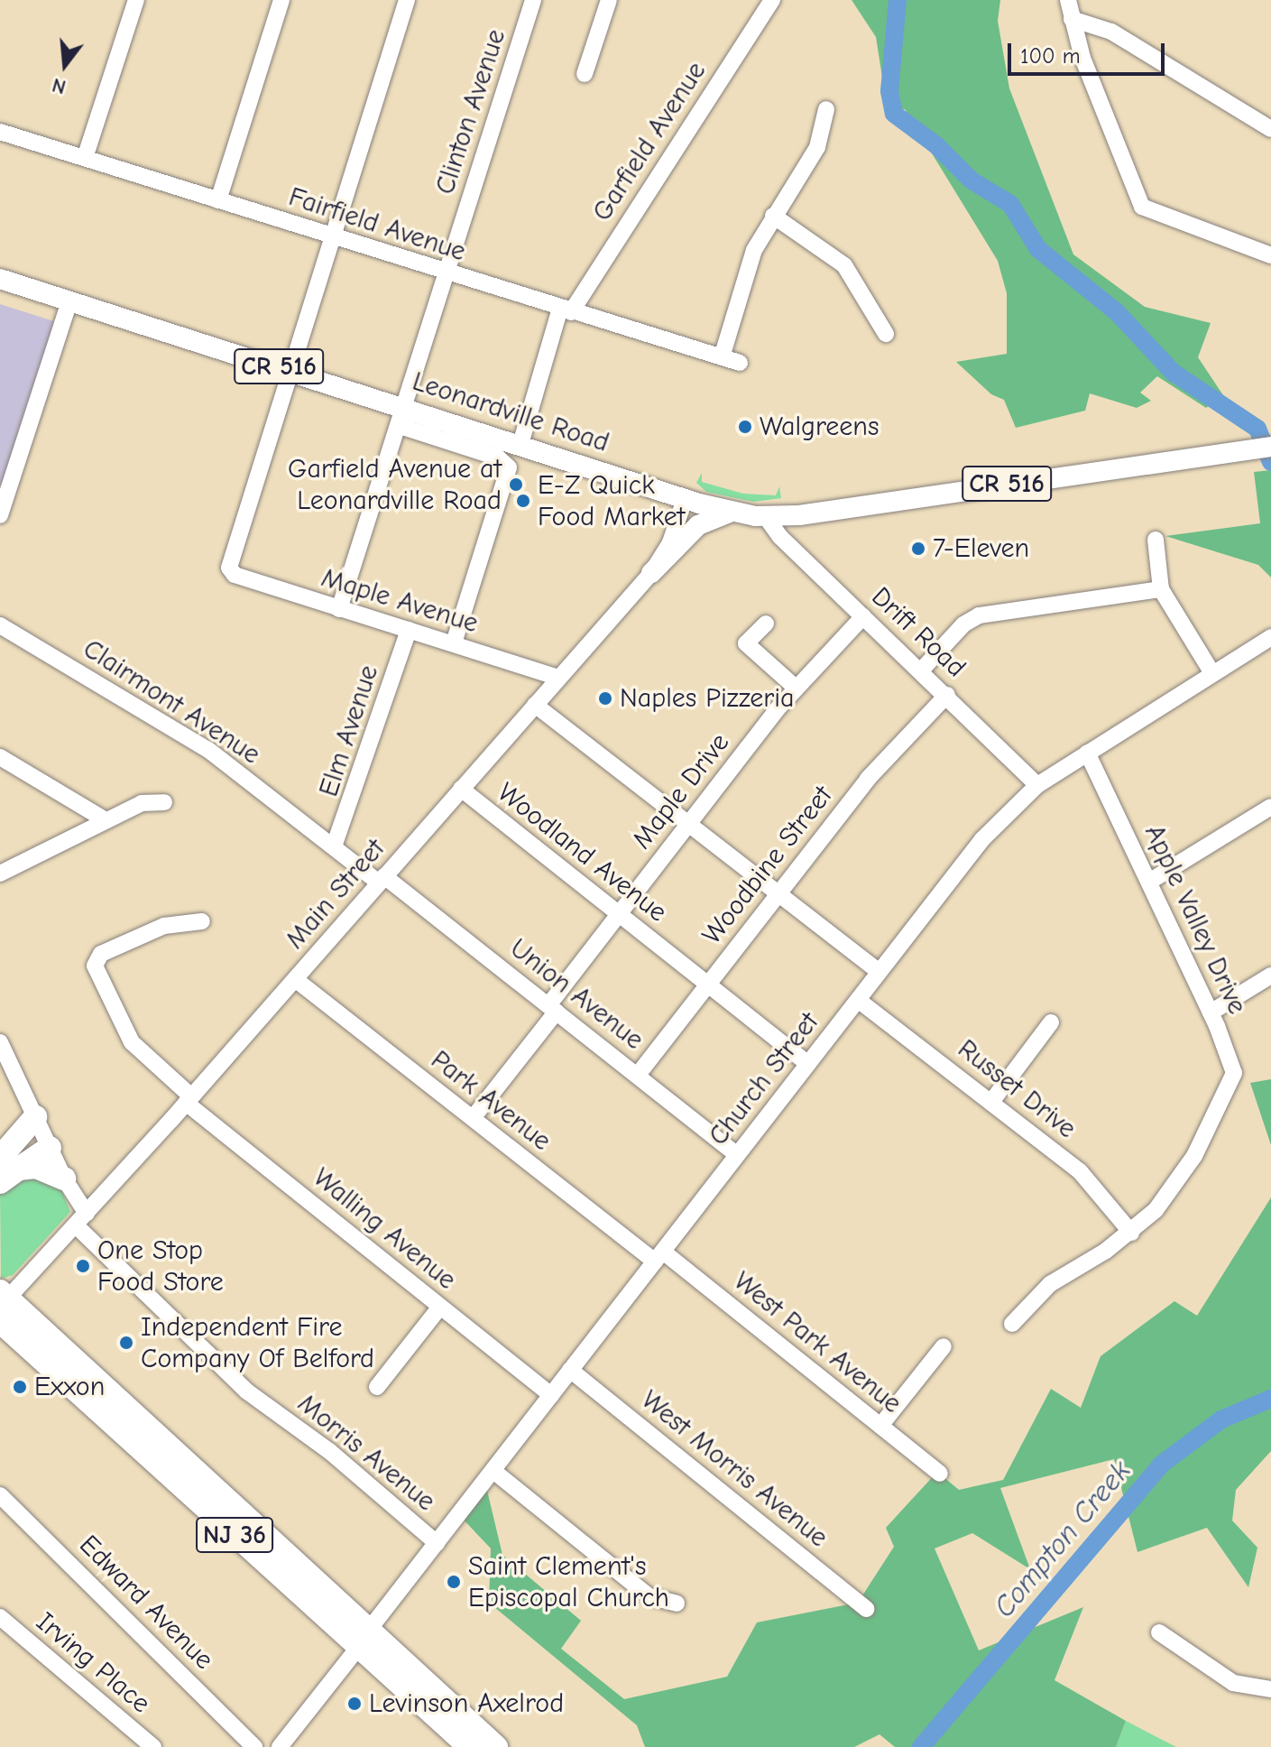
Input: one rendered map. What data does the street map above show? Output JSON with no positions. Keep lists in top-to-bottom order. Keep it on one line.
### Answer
{"streets":{"highway":["NJ 36"],"main road":["CR 516","Leonardville Road"],"street":["Clinton Avenue","Garfield Avenue","Fairfield Avenue","Maple Avenue","Drift Road","Clairmont Avenue","Elm Avenue","Maple Drive","Woodland Avenue","Woodbine Street","Main Street","Apple Valley Drive","Union Avenue","Church Street","Russet Drive","Park Avenue","Walling Avenue","West Park Avenue","Morris Avenue","West Morris Avenue","Edward Avenue","Irving Place"]},"crossings":[["Clinton Avenue","Fairfield Avenue"],["Clinton Avenue","Leonardville Road"],["Clinton Avenue","Maple Avenue"],["Garfield Avenue","Fairfield Avenue"],["Garfield Avenue","Leonardville Road"],["Leonardville Road","Maple Avenue"],["Leonardville Road","Drift Road"],["Leonardville Road","Main Street"],["Maple Avenue","Elm Avenue"],["Maple Avenue","Main Street"],["Drift Road","Maple Drive"],["Drift Road","Woodbine Street"],["Drift Road","Church Street"],["Clairmont Avenue","Elm Avenue"],["Clairmont Avenue","Main Street"],["Clairmont Avenue","Union Avenue"],["Maple Drive","Woodland Avenue"],["Maple Drive","Union Avenue"],["Maple Drive","Park Avenue"],["Woodland Avenue","Woodbine Street"],["Woodland Avenue","Main Street"],["Woodland Avenue","Church Street"],["Woodbine Street","Union Avenue"],["Main Street","Union Avenue"],["Main Street","Park Avenue"],["Main Street","Walling Avenue"],["Main Street","Morris Avenue"],["Main Street","NJ 36"],["Apple Valley Drive","Church Street"],["Apple Valley Drive","Russet Drive"],["Union Avenue","Church Street"],["Church Street","Russet Drive"],["Church Street","Park Avenue"],["Church Street","Walling Avenue"],["Church Street","West Park Avenue"],["Church Street","Morris Avenue"],["Church Street","West Morris Avenue"],["Church Street","NJ 36"],["Park Avenue","West Park Avenue"]],"water":["Compton Creek"],"places":["Walgreens","Garfield Avenue at Leonardville Road","E-Z Quick Food Market","7-Eleven","Naples Pizzeria","One Stop Food Store","Independent Fire Company Of Belford","Exxon","Saint Clement's Episcopal Church","Levinson Axelrod"],"scale_bar":"100 m","north":"bottom"}
